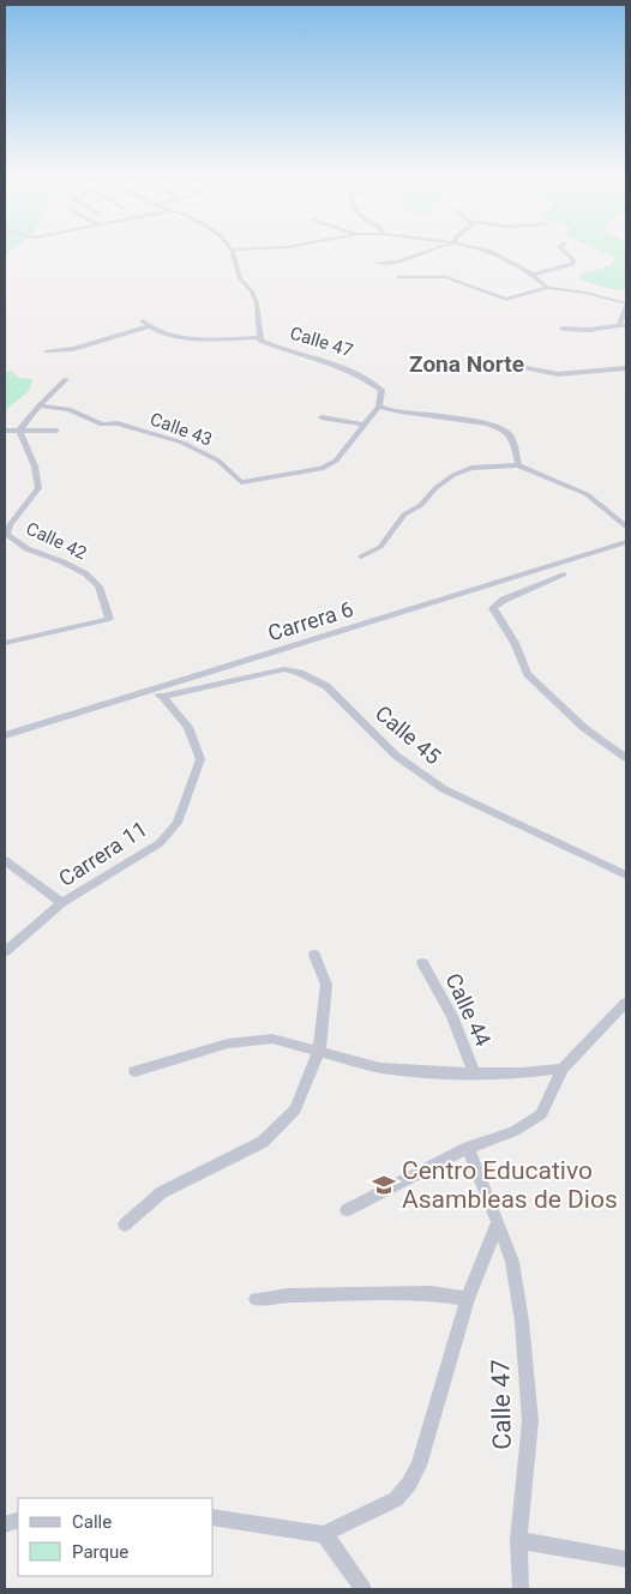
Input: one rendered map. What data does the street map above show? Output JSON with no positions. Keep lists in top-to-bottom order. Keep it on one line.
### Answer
{"streets":{"street":["Calle 47","Calle 43","Calle 42","Carrera 6","Calle 45","Carrera 11","Calle 44"]},"crossings":[["Calle 45","Carrera 11"]],"districts":["Zona Norte"],"places":{"school or university":["Centro Educativo Asambleas de Dios"]},"legend":["Calle","Parque"]}
